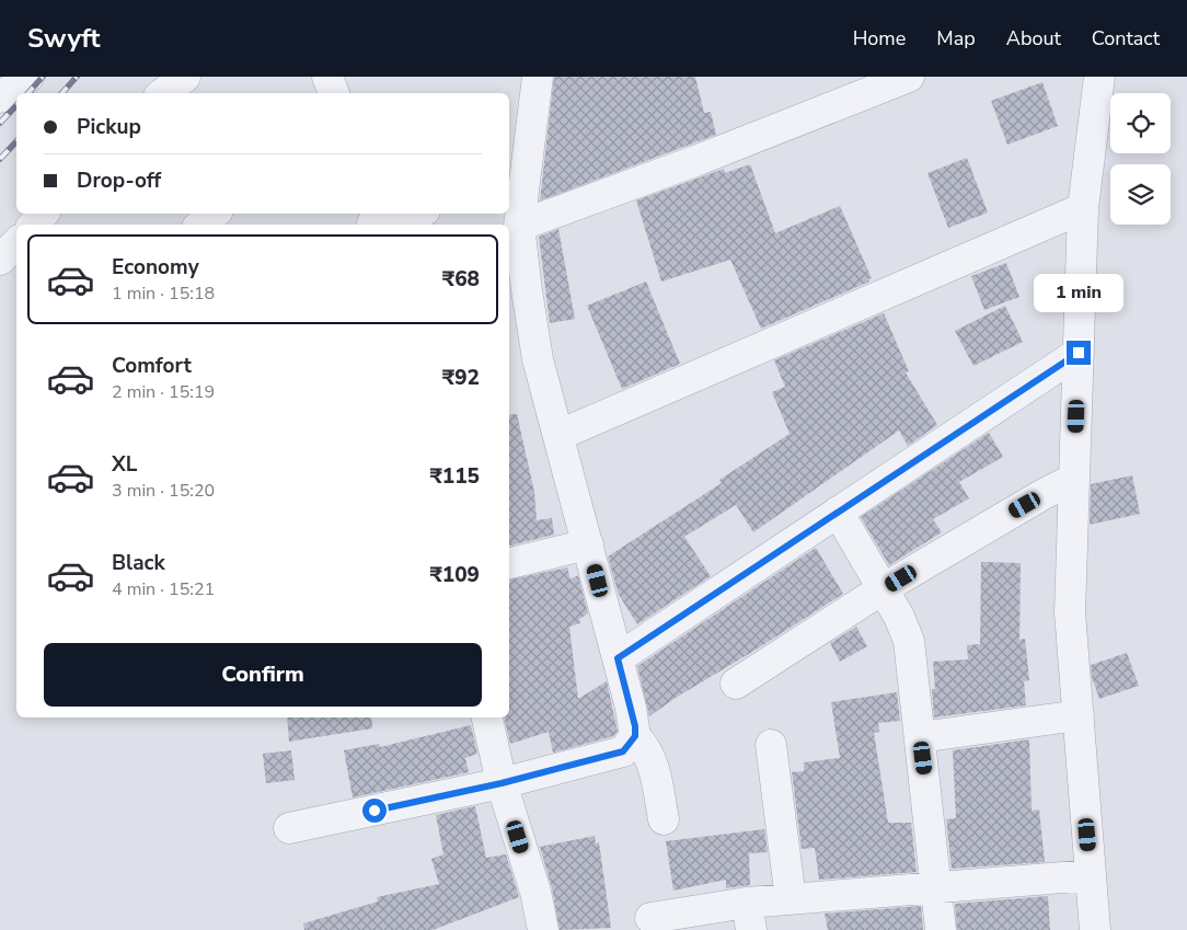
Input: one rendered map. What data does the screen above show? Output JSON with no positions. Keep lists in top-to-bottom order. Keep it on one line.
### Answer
{"page":{"header":"Swyft","nav":["Home","Map","About","Contact"],"banner":["Pickup","Drop-off"],"list":[{"name":"Economy","note":"1 min · 15:18","value":"₹68"},{"name":"Comfort","note":"2 min · 15:19","value":"₹92"},{"name":"XL","note":"3 min · 15:20","value":"₹115"},{"name":"Black","note":"4 min · 15:21","value":"₹109"}],"bubble":"1 min","buttons":"Confirm"}}
